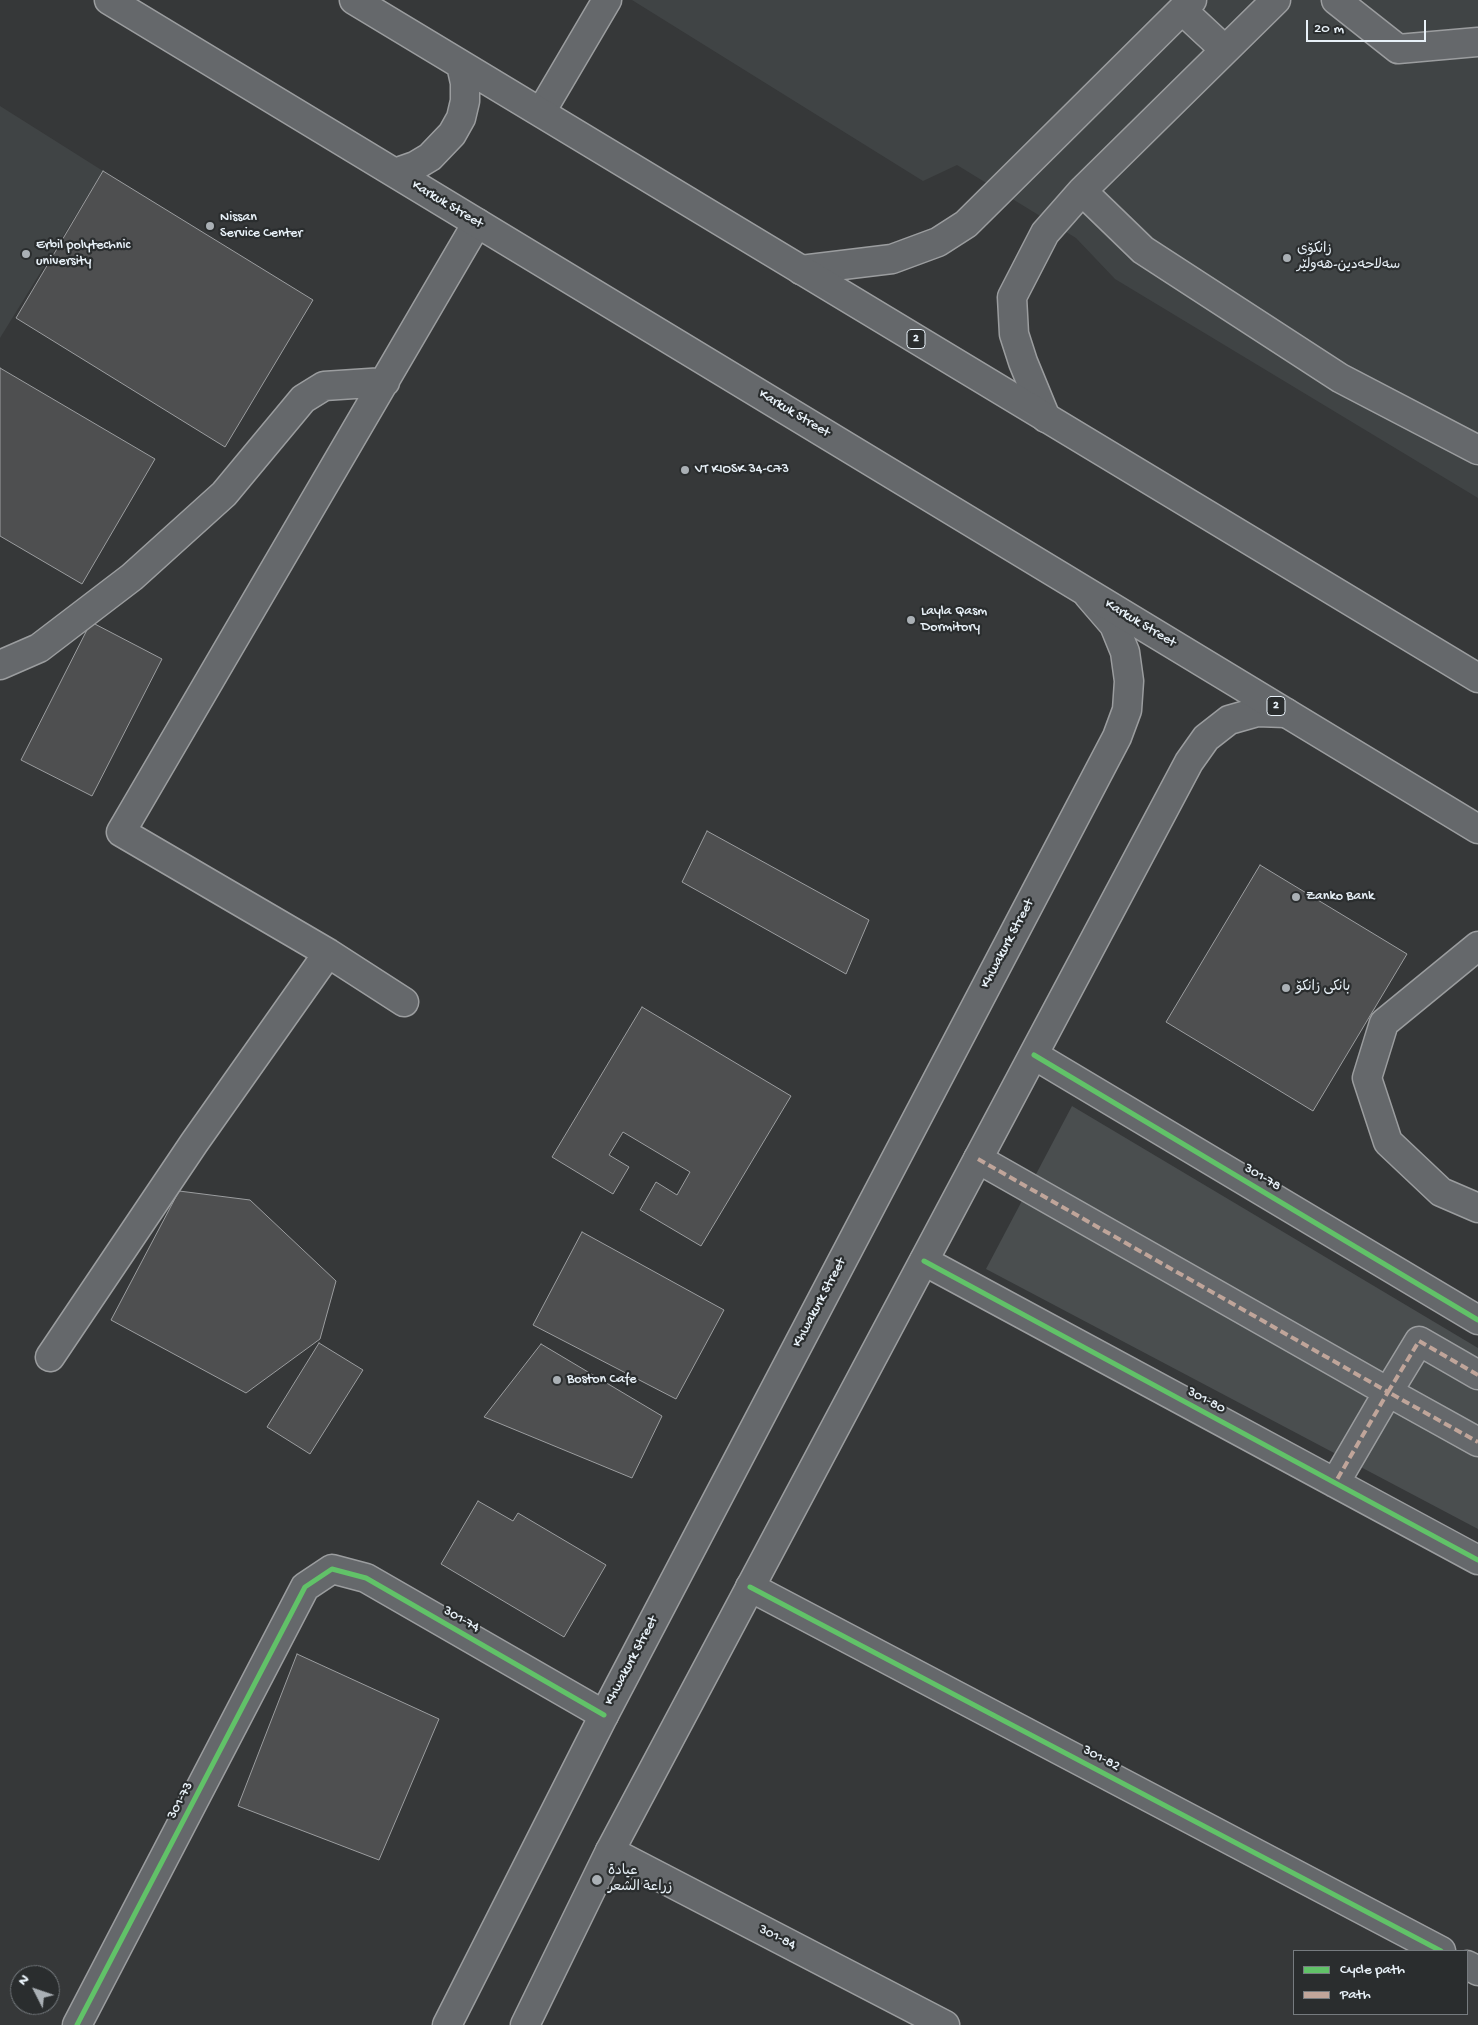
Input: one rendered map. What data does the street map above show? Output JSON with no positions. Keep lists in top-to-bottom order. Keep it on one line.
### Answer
{"streets":{"main road":["Karkuk Street","2","Khwakurk Street","301-78","301-80","301-74","301-82","301-73","301-84"]},"crossings":[["Karkuk Street","Khwakurk Street"],["Khwakurk Street","301-74"],["301-74","301-73"]],"places":["Nissan Service Center","Erbil polytechnic university","زانکۆی سەلاحەدین-هەولێر","VT KIOSK 34-C73","Layla Qasm Dormitory","Zanko Bank","بانکی زانکۆ","Boston Cafe","عيادة زراعة الشعر"],"legend":["Cycle path","Path"],"scale_bar":"20 m","north":"top left"}
